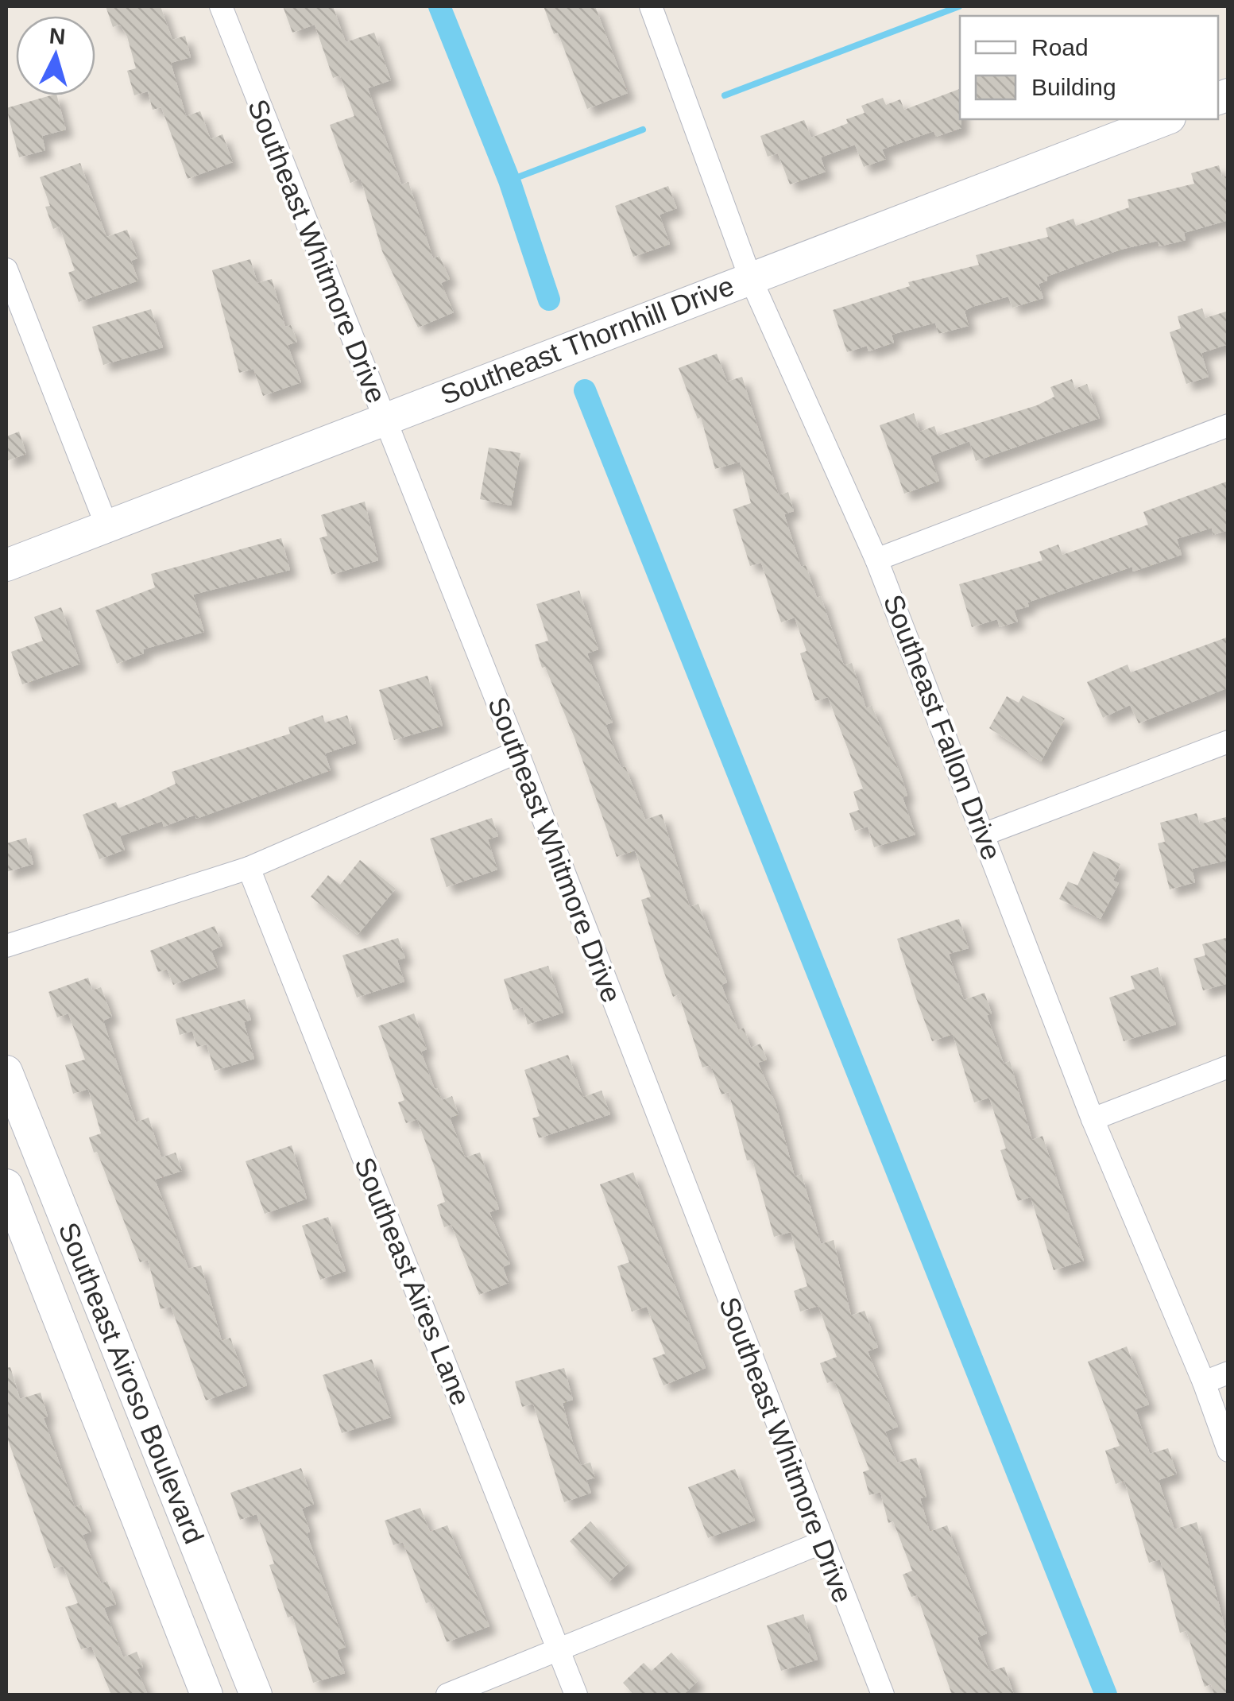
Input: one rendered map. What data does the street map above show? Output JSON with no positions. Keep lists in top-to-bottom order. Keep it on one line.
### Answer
{"streets":{"street":["Southeast Whitmore Drive","Southeast Thornhill Drive","Southeast Fallon Drive","Southeast Aires Lane","Southeast Airoso Boulevard"]},"crossings":[["Southeast Whitmore Drive","Southeast Thornhill Drive"],["Southeast Thornhill Drive","Southeast Fallon Drive"]],"legend":["Road","Building"],"north":"top"}
